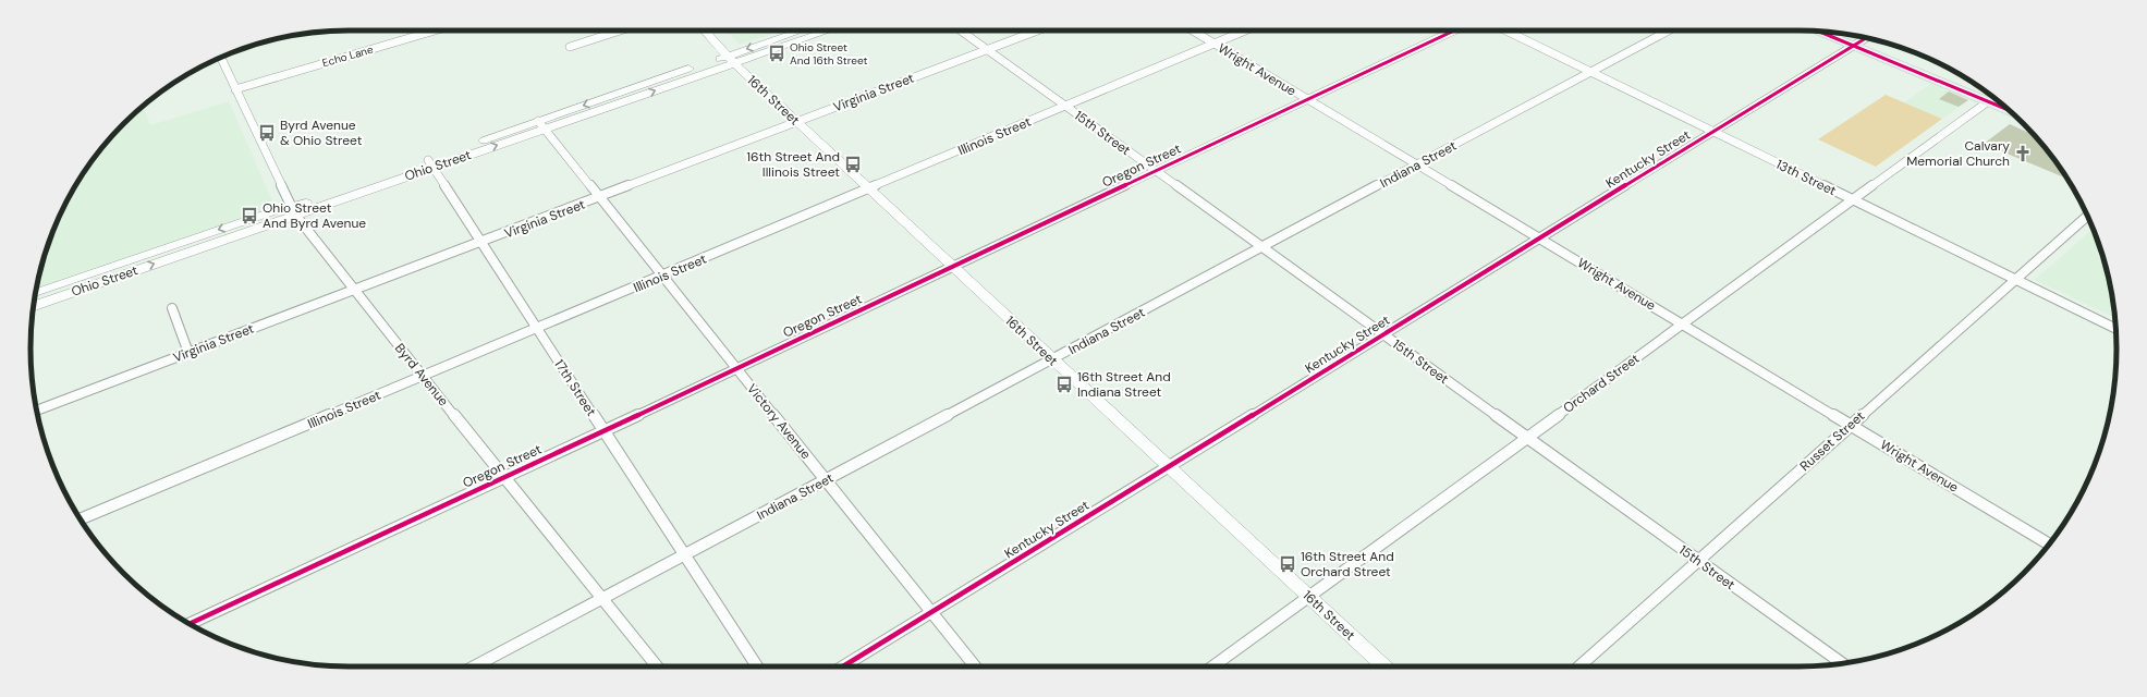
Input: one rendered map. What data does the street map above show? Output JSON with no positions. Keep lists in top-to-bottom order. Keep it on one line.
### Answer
{"streets":{"street":["Echo Lane","Wright Avenue","Virginia Street","16th Street","15th Street","Illinois Street","Kentucky Street","Indiana Street","Ohio Street","Oregon Street","13th Street","Byrd Avenue","Orchard Street","17th Street","Victory Avenue","Russet Street"]},"crossings":[["Echo Lane","Byrd Avenue"],["Wright Avenue","Illinois Street"],["Wright Avenue","Kentucky Street"],["Wright Avenue","Indiana Street"],["Wright Avenue","Oregon Street"],["Wright Avenue","Orchard Street"],["Wright Avenue","Russet Street"],["Virginia Street","16th Street"],["Virginia Street","15th Street"],["Virginia Street","Byrd Avenue"],["Virginia Street","17th Street"],["Virginia Street","Victory Avenue"],["16th Street","Illinois Street"],["16th Street","Kentucky Street"],["16th Street","Indiana Street"],["16th Street","Ohio Street"],["16th Street","Oregon Street"],["16th Street","Orchard Street"],["15th Street","Illinois Street"],["15th Street","Kentucky Street"],["15th Street","Indiana Street"],["15th Street","Oregon Street"],["15th Street","Orchard Street"],["15th Street","Russet Street"],["Illinois Street","Byrd Avenue"],["Illinois Street","17th Street"],["Illinois Street","Victory Avenue"],["Kentucky Street","13th Street"],["Kentucky Street","Victory Avenue"],["Indiana Street","13th Street"],["Indiana Street","Byrd Avenue"],["Indiana Street","17th Street"],["Indiana Street","Victory Avenue"],["Ohio Street","Byrd Avenue"],["Ohio Street","17th Street"],["Ohio Street","Victory Avenue"],["Oregon Street","Byrd Avenue"],["Oregon Street","17th Street"],["Oregon Street","Victory Avenue"],["13th Street","Orchard Street"],["13th Street","Russet Street"]],"places":{"bus stop":["Ohio Street And 16th Street","Byrd Avenue & Ohio Street","16th Street And Illinois Street","Ohio Street And Byrd Avenue","16th Street And Indiana Street","16th Street And Orchard Street"],"church":["Calvary Memorial Church"]}}
